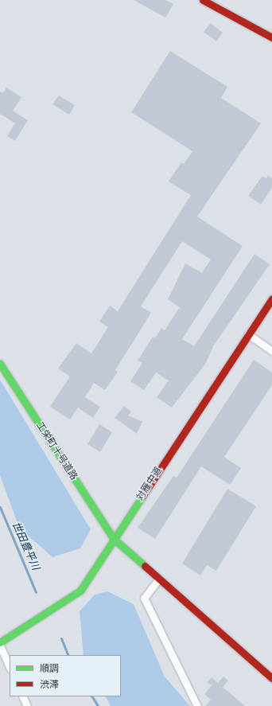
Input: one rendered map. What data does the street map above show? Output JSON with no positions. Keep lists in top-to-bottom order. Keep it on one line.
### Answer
{"streets":{"street":["工栄町十号道路","対雁中道"]},"crossings":[["工栄町十号道路","対雁中道"]],"water":["世田豊平川"],"legend":["順調","渋滞"]}
